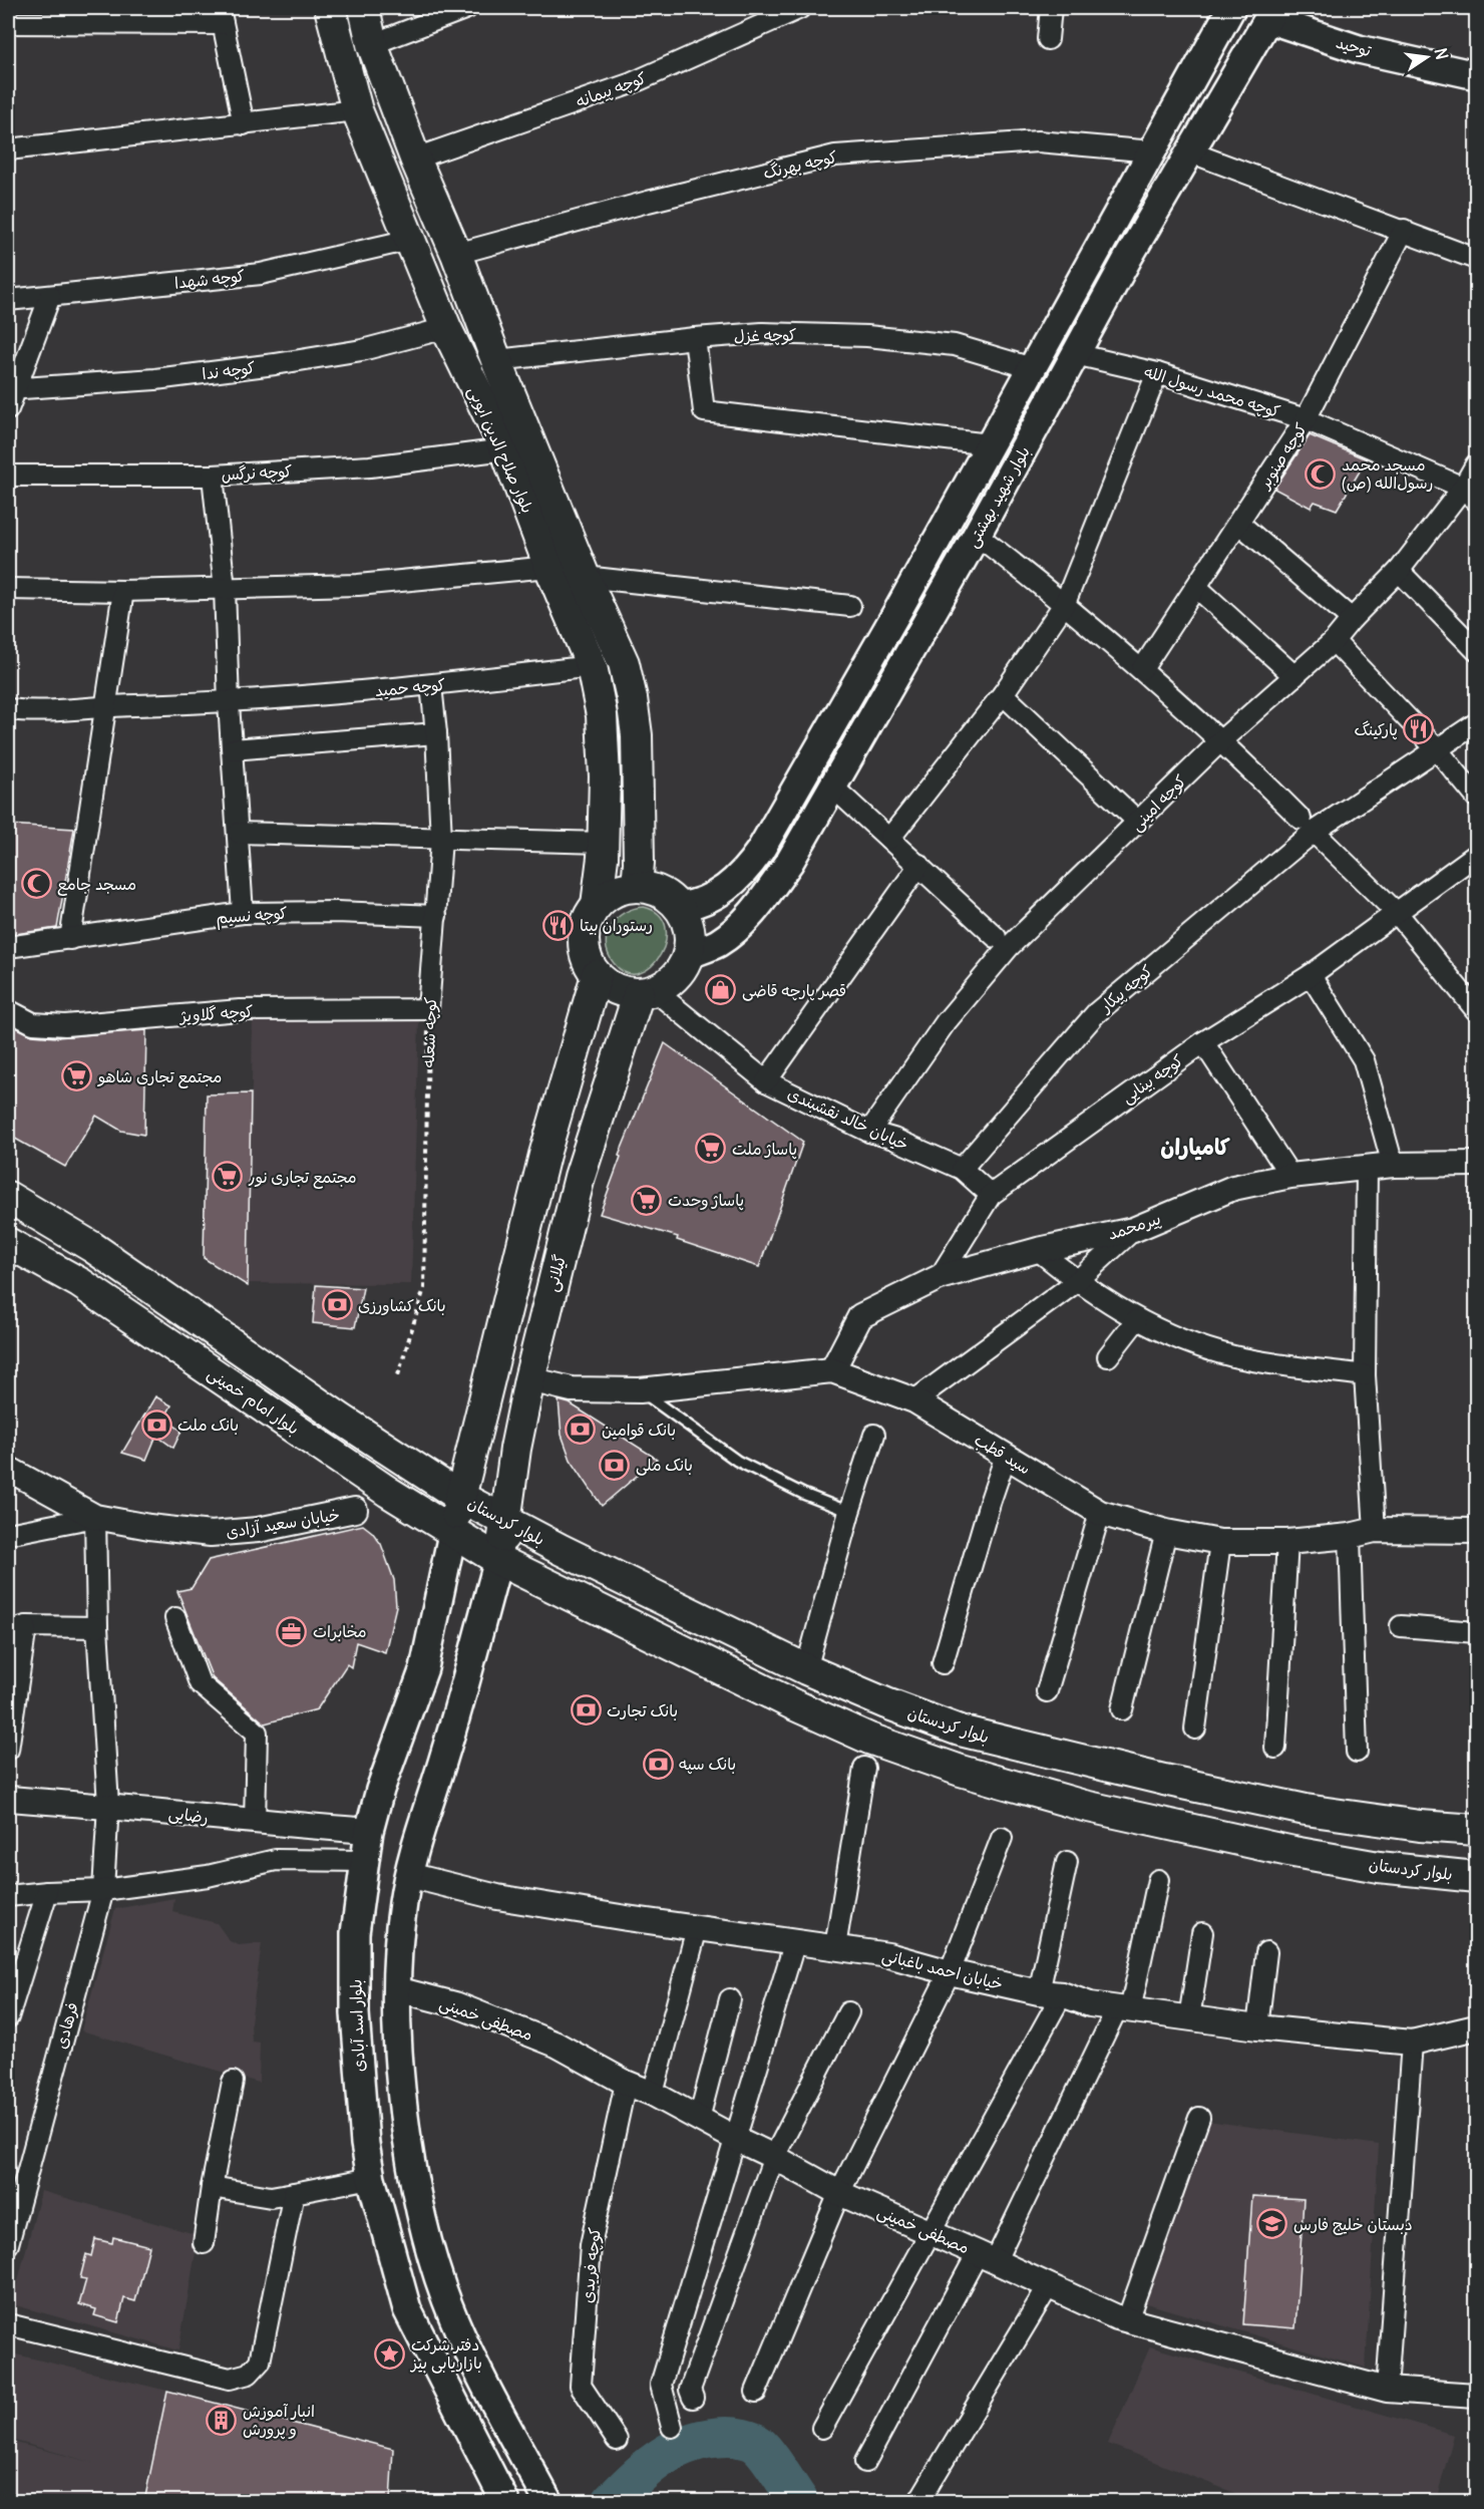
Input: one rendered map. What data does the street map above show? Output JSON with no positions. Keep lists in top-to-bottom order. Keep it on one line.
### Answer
{"streets":{"main road":["توحید","بلوار صلاح الدین ایوبی","بلوار شهید بهشتی","گیلانی","بلوار امام خمینی","بلوار کردستان","بلوار اسد آبادی"],"street":["کوچه پیمانه","کوچه بهرنگ","کوچه شهدا","کوچه غزل","کوچه ندا","کوچه محمد رسول الله","کوچه صنوبر","کوچه نرگس","کوچه حمید","کوچه امینی","کوچه نسیم","کوچه پیکار","کوچه گلاویژ","کوچه شعله","کوچه بینایی","خیابان خالد نقشبندی","پیرمحمد","سید قطب","خیابان سعید آزادی","رضایی","خیابان احمد باغبانی","مصطفی خمینی","فرهادی","کوچه فریدی"]},"crossings":[["توحید","بلوار شهید بهشتی"],["کوچه پیمانه","بلوار صلاح الدین ایوبی"],["کوچه بهرنگ","بلوار صلاح الدین ایوبی"],["کوچه بهرنگ","بلوار شهید بهشتی"],["کوچه شهدا","بلوار صلاح الدین ایوبی"],["کوچه غزل","بلوار صلاح الدین ایوبی"],["کوچه غزل","بلوار شهید بهشتی"],["کوچه ندا","بلوار صلاح الدین ایوبی"],["کوچه محمد رسول الله","کوچه صنوبر"],["کوچه محمد رسول الله","بلوار شهید بهشتی"],["کوچه محمد رسول الله","کوچه امینی"],["بلوار صلاح الدین ایوبی","کوچه نرگس"],["بلوار صلاح الدین ایوبی","بلوار شهید بهشتی"],["بلوار صلاح الدین ایوبی","کوچه حمید"],["بلوار صلاح الدین ایوبی","خیابان خالد نقشبندی"],["بلوار صلاح الدین ایوبی","گیلانی"],["بلوار شهید بهشتی","خیابان خالد نقشبندی"],["بلوار شهید بهشتی","گیلانی"],["کوچه حمید","کوچه شعله"],["کوچه امینی","خیابان خالد نقشبندی"],["کوچه نسیم","کوچه شعله"],["کوچه پیکار","خیابان خالد نقشبندی"],["کوچه گلاویژ","کوچه شعله"],["کوچه بینایی","خیابان خالد نقشبندی"],["کوچه بینایی","پیرمحمد"],["خیابان خالد نقشبندی","گیلانی"],["پیرمحمد","سید قطب"],["گیلانی","بلوار امام خمینی"],["گیلانی","سید قطب"],["گیلانی","بلوار کردستان"],["بلوار امام خمینی","بلوار کردستان"],["بلوار امام خمینی","بلوار اسد آبادی"],["خیابان سعید آزادی","فرهادی"],["رضایی","فرهادی"],["رضایی","بلوار اسد آبادی"],["مصطفی خمینی","کوچه فریدی"]],"districts":["کامیاران"],"places":{"mosque":["مسجد محمد رسول‌الله (ص)","مسجد جامع"],"restaurant":["پارکینگ","رستوران بیتا"],"shop":["قصر پارچه قاضی"],"supermarket":["مجتمع تجاری شاهو","پاساژ ملت","مجتمع تجاری نور","پاساژ وحدت"],"bank":["بانک کشاورزی","بانک ملت","بانک قوامین","بانک ملی","بانک تجارت","بانک سپه"],"office":["مخابرات"],"school or university":["دبستان خلیج فارس"],"place":["دفتر شرکت بازاریابی بیز"],"building":["انبار آموزش و پرورش"]},"north":"right"}
